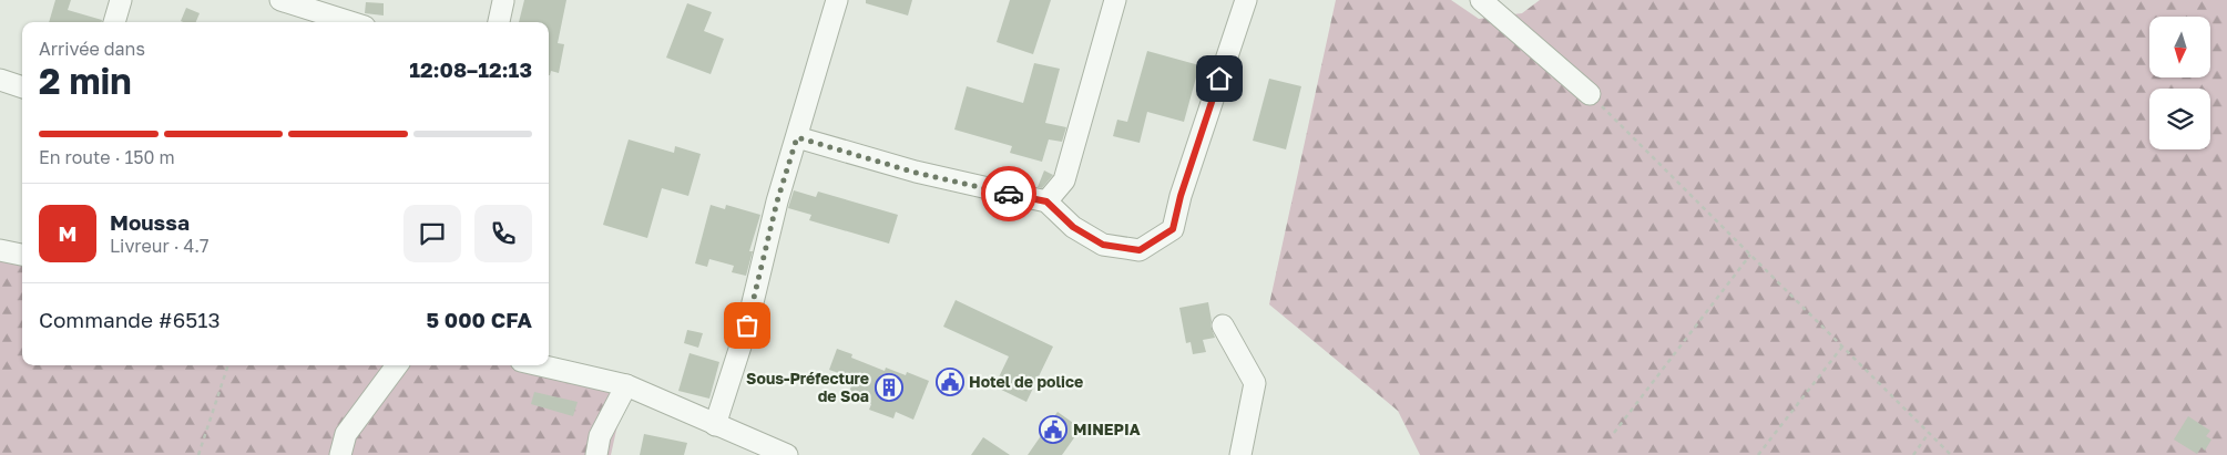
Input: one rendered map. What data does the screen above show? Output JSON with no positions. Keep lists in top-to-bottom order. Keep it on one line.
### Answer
{"places":{"public building":["Hotel de police","MINEPIA"],"building":["Sous-Préfecture de Soa"]},"north":"bottom","page":{"heading":["2 min","Arrivée dans","12:08–12:13"],"panel":["Moussa","Livreur · 4.7","Commande #6513","5 000 CFA"],"bar":"En route · 150 m","round":"M"}}
